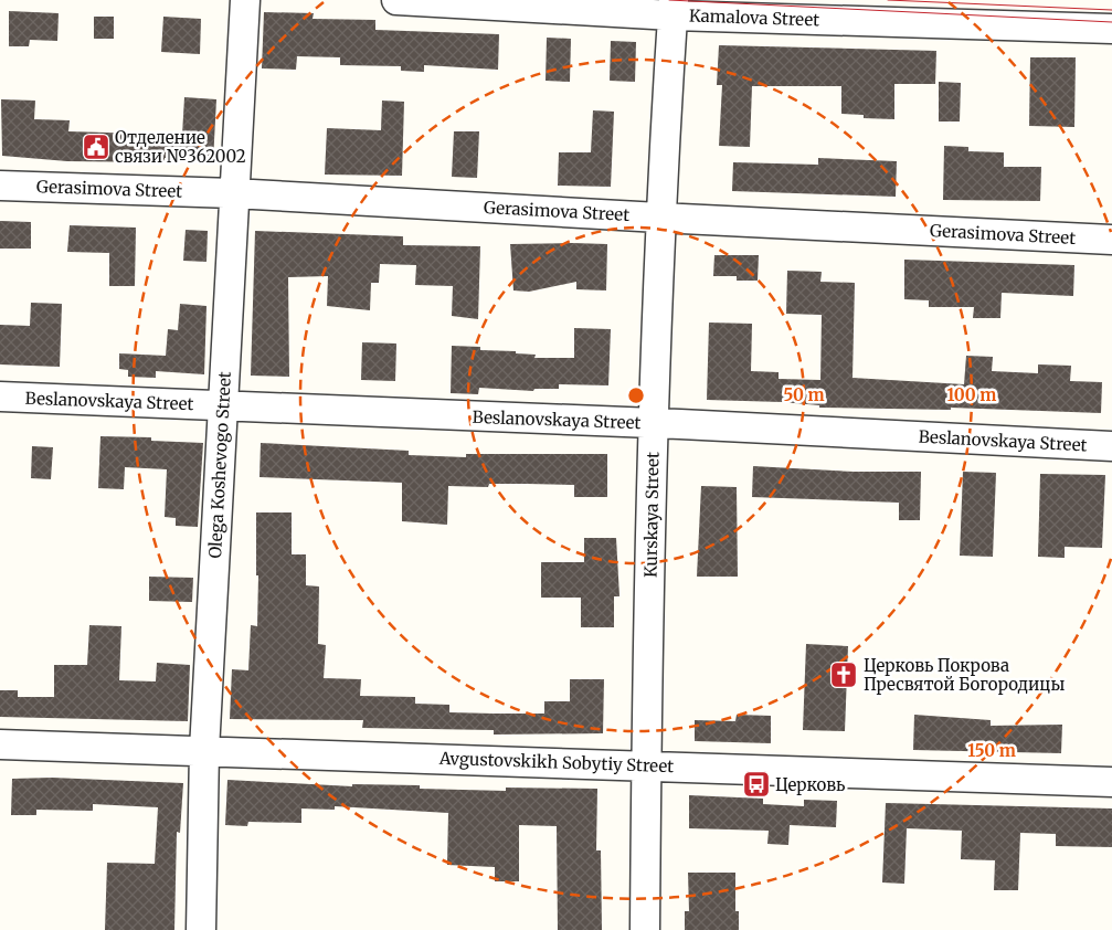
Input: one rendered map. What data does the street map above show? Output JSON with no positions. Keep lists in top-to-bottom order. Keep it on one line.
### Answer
{"streets":{"street":["Kamalova Street","Gerasimova Street","Beslanovskaya Street","Olega Koshevogo Street","Kurskaya Street","Avgustovskikh Sobytiy Street"]},"crossings":[["Kamalova Street","Kurskaya Street"],["Gerasimova Street","Olega Koshevogo Street"],["Gerasimova Street","Kurskaya Street"],["Beslanovskaya Street","Olega Koshevogo Street"],["Beslanovskaya Street","Kurskaya Street"],["Olega Koshevogo Street","Avgustovskikh Sobytiy Street"],["Kurskaya Street","Avgustovskikh Sobytiy Street"]],"places":{"public building":["Отделение связи №362002"],"church":["Церковь Покрова Пресвятой Богородицы"],"bus stop":["Церковь"]},"rings":["50 m","100 m","150 m"]}
